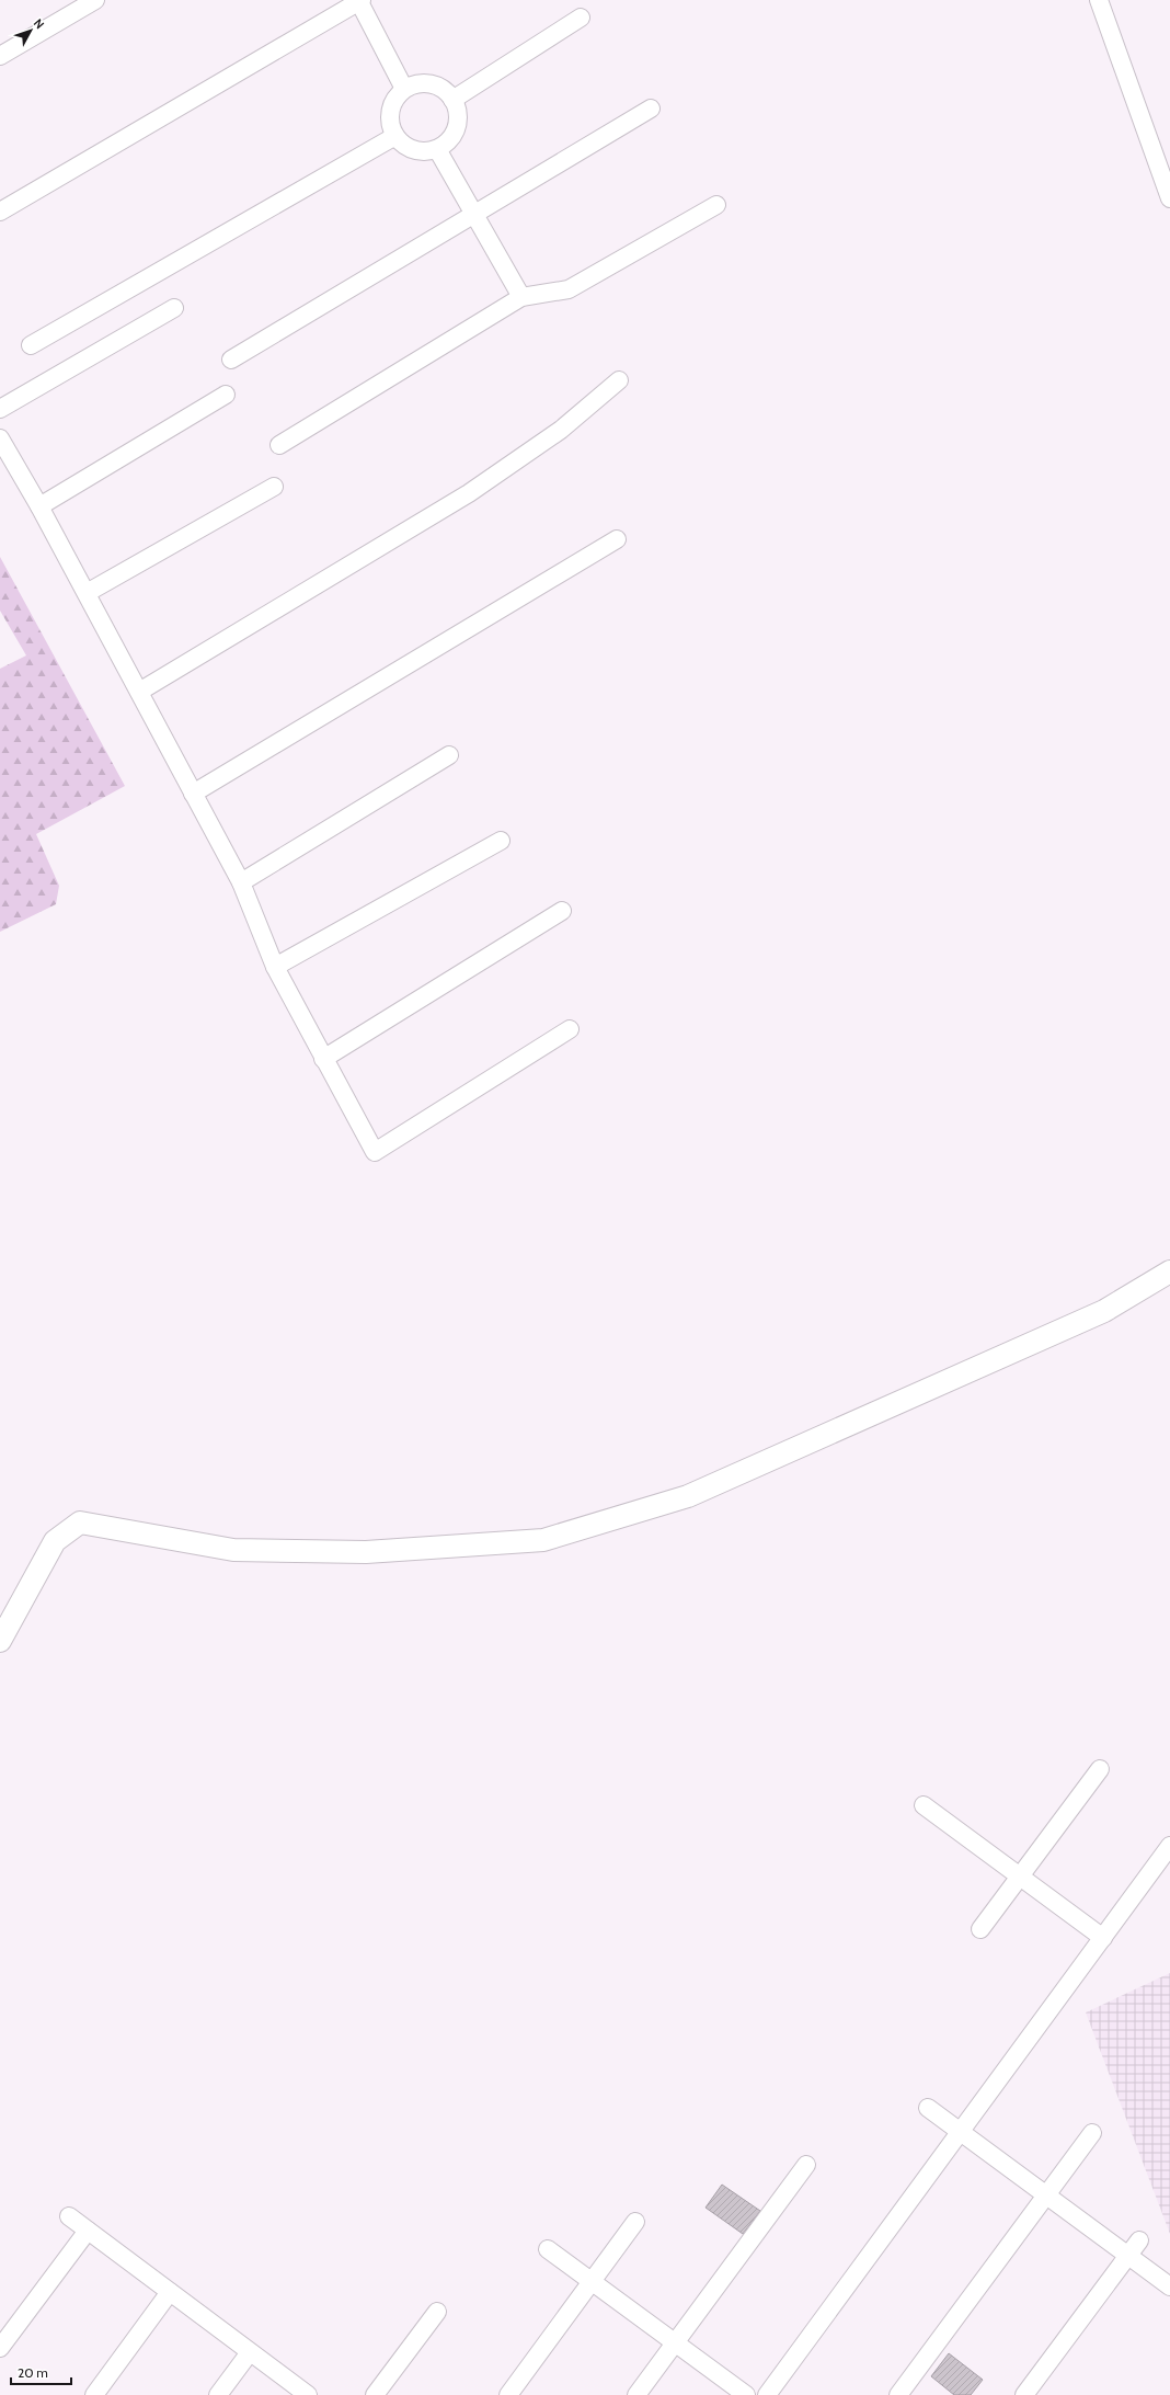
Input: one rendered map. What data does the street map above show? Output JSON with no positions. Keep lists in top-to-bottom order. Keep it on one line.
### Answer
{"scale_bar":"20 m","north":"top right"}
